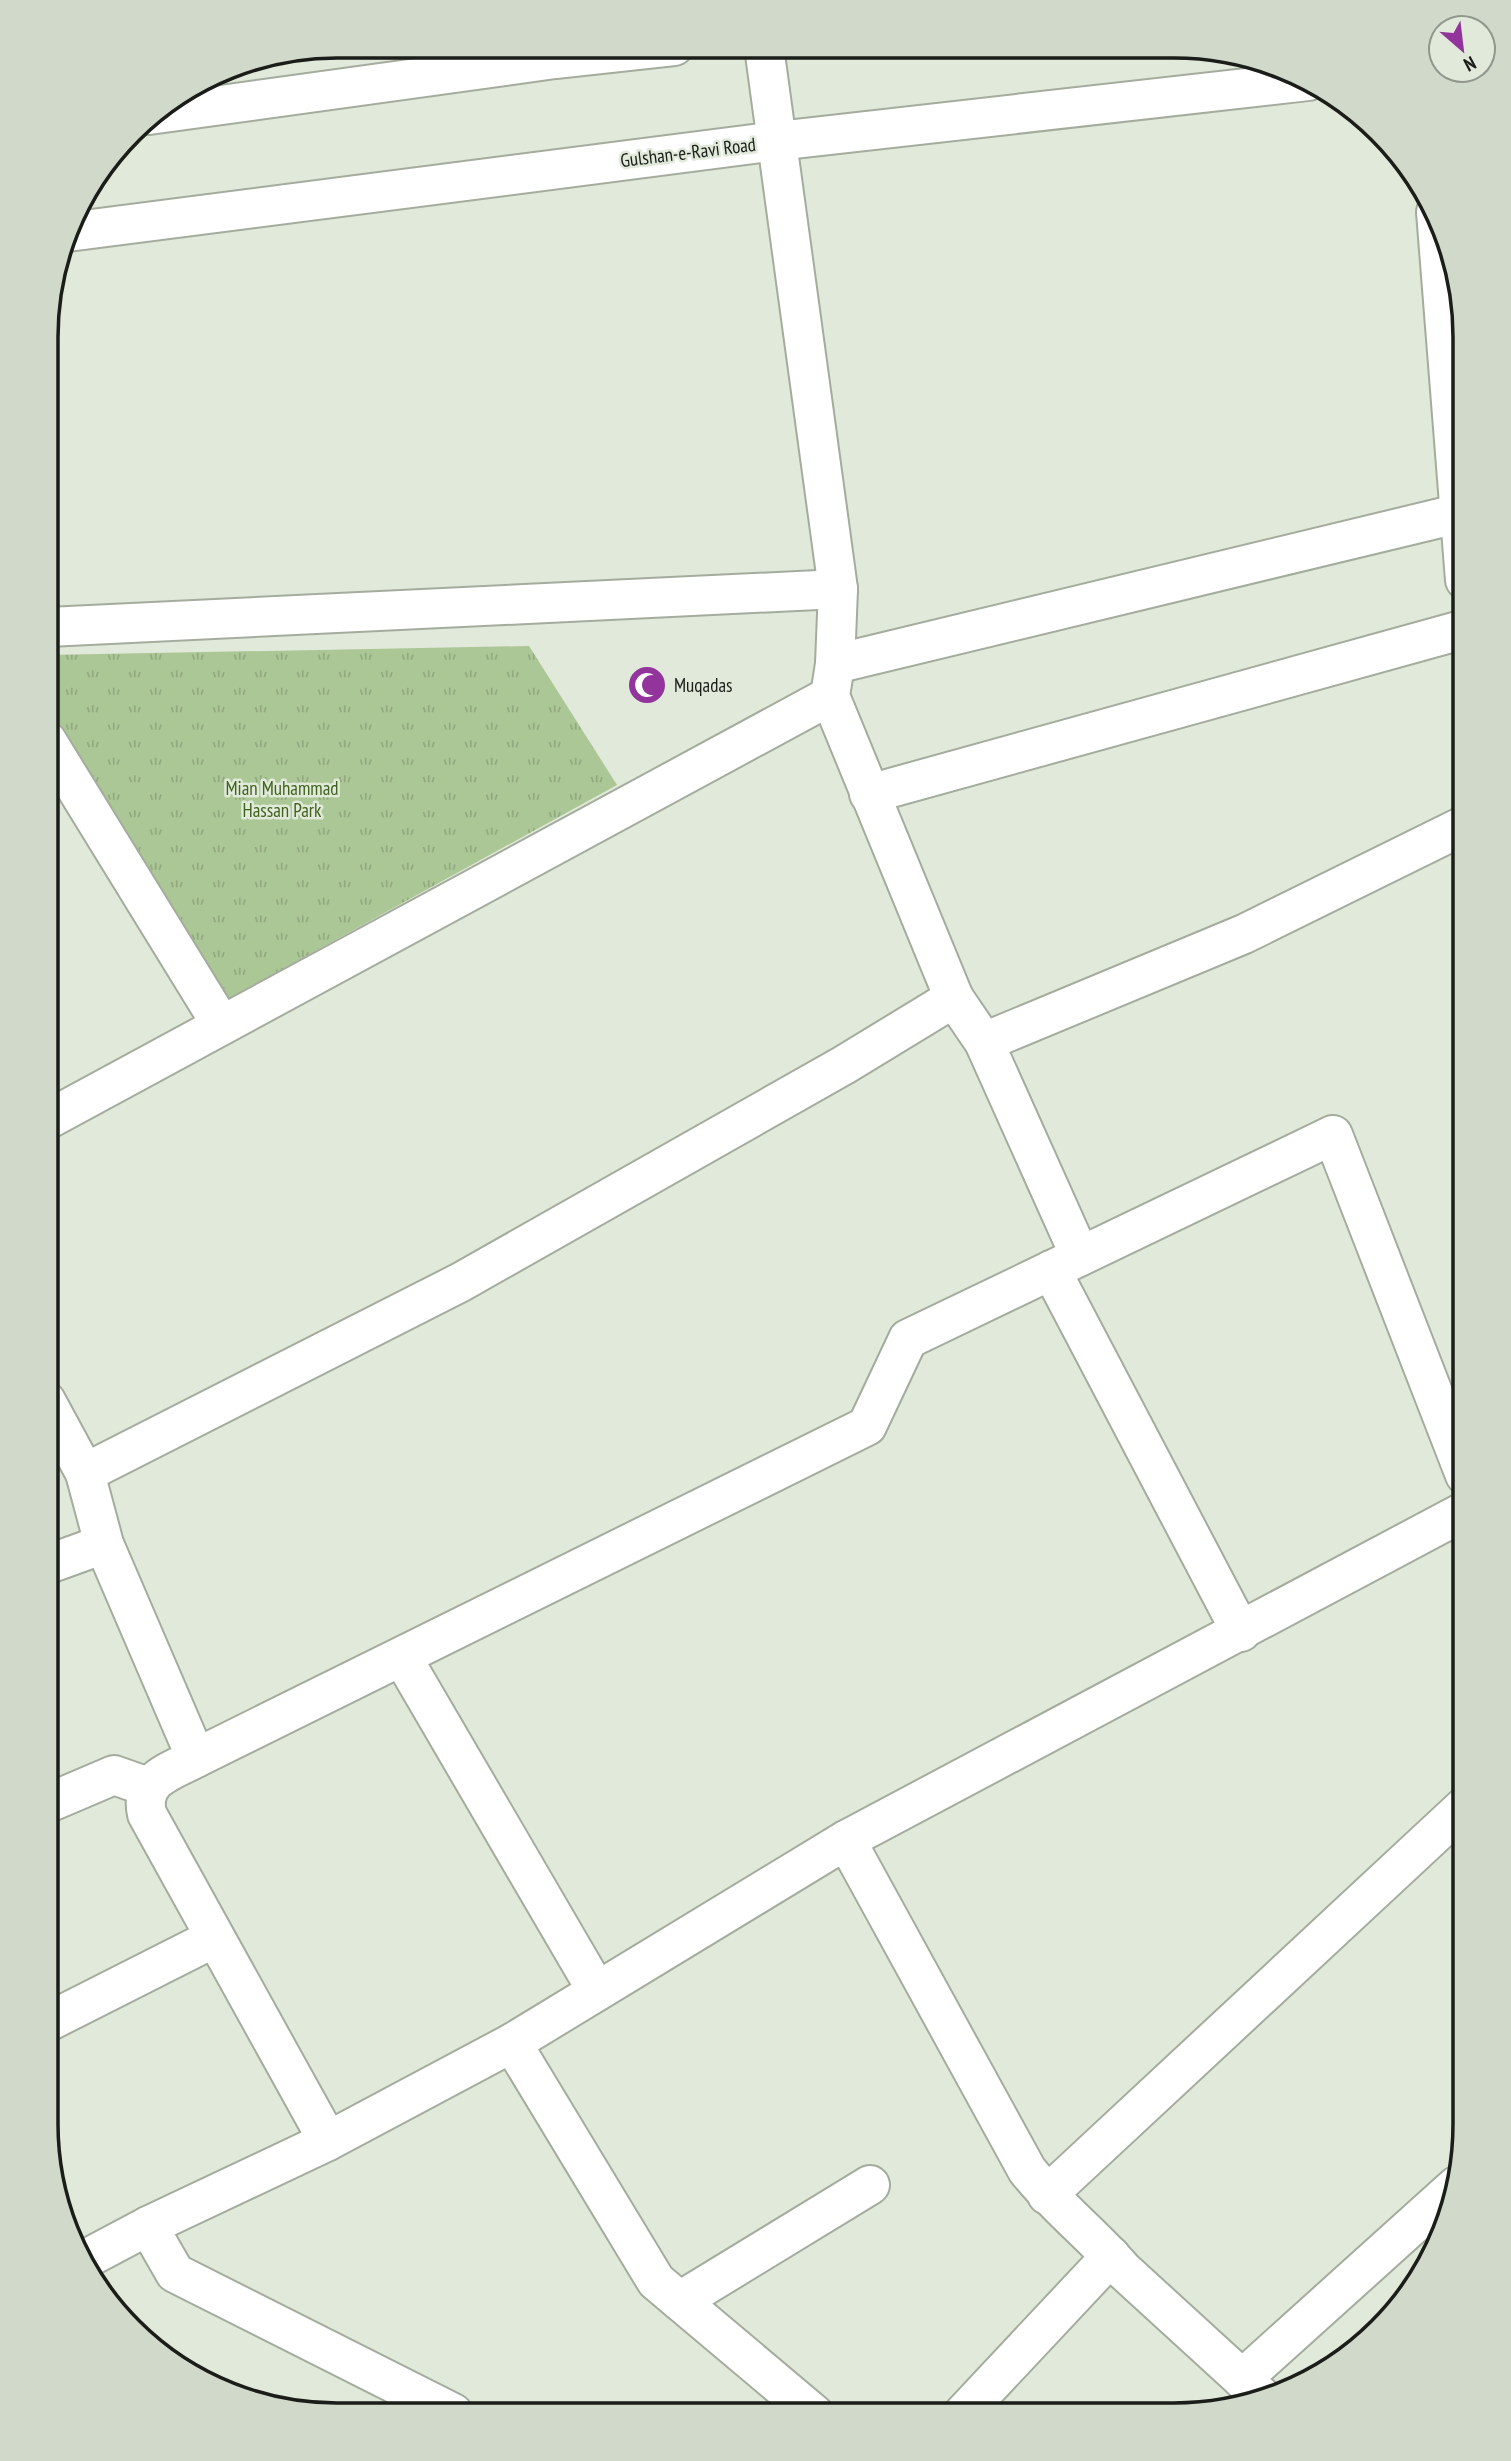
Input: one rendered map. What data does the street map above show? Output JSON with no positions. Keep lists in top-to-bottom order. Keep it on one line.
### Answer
{"streets":{"street":["Gulshan-e-Ravi Road"]},"parks":["Mian Muhammad Hassan Park"],"places":{"mosque":["Muqadas"]},"north":"bottom right"}
